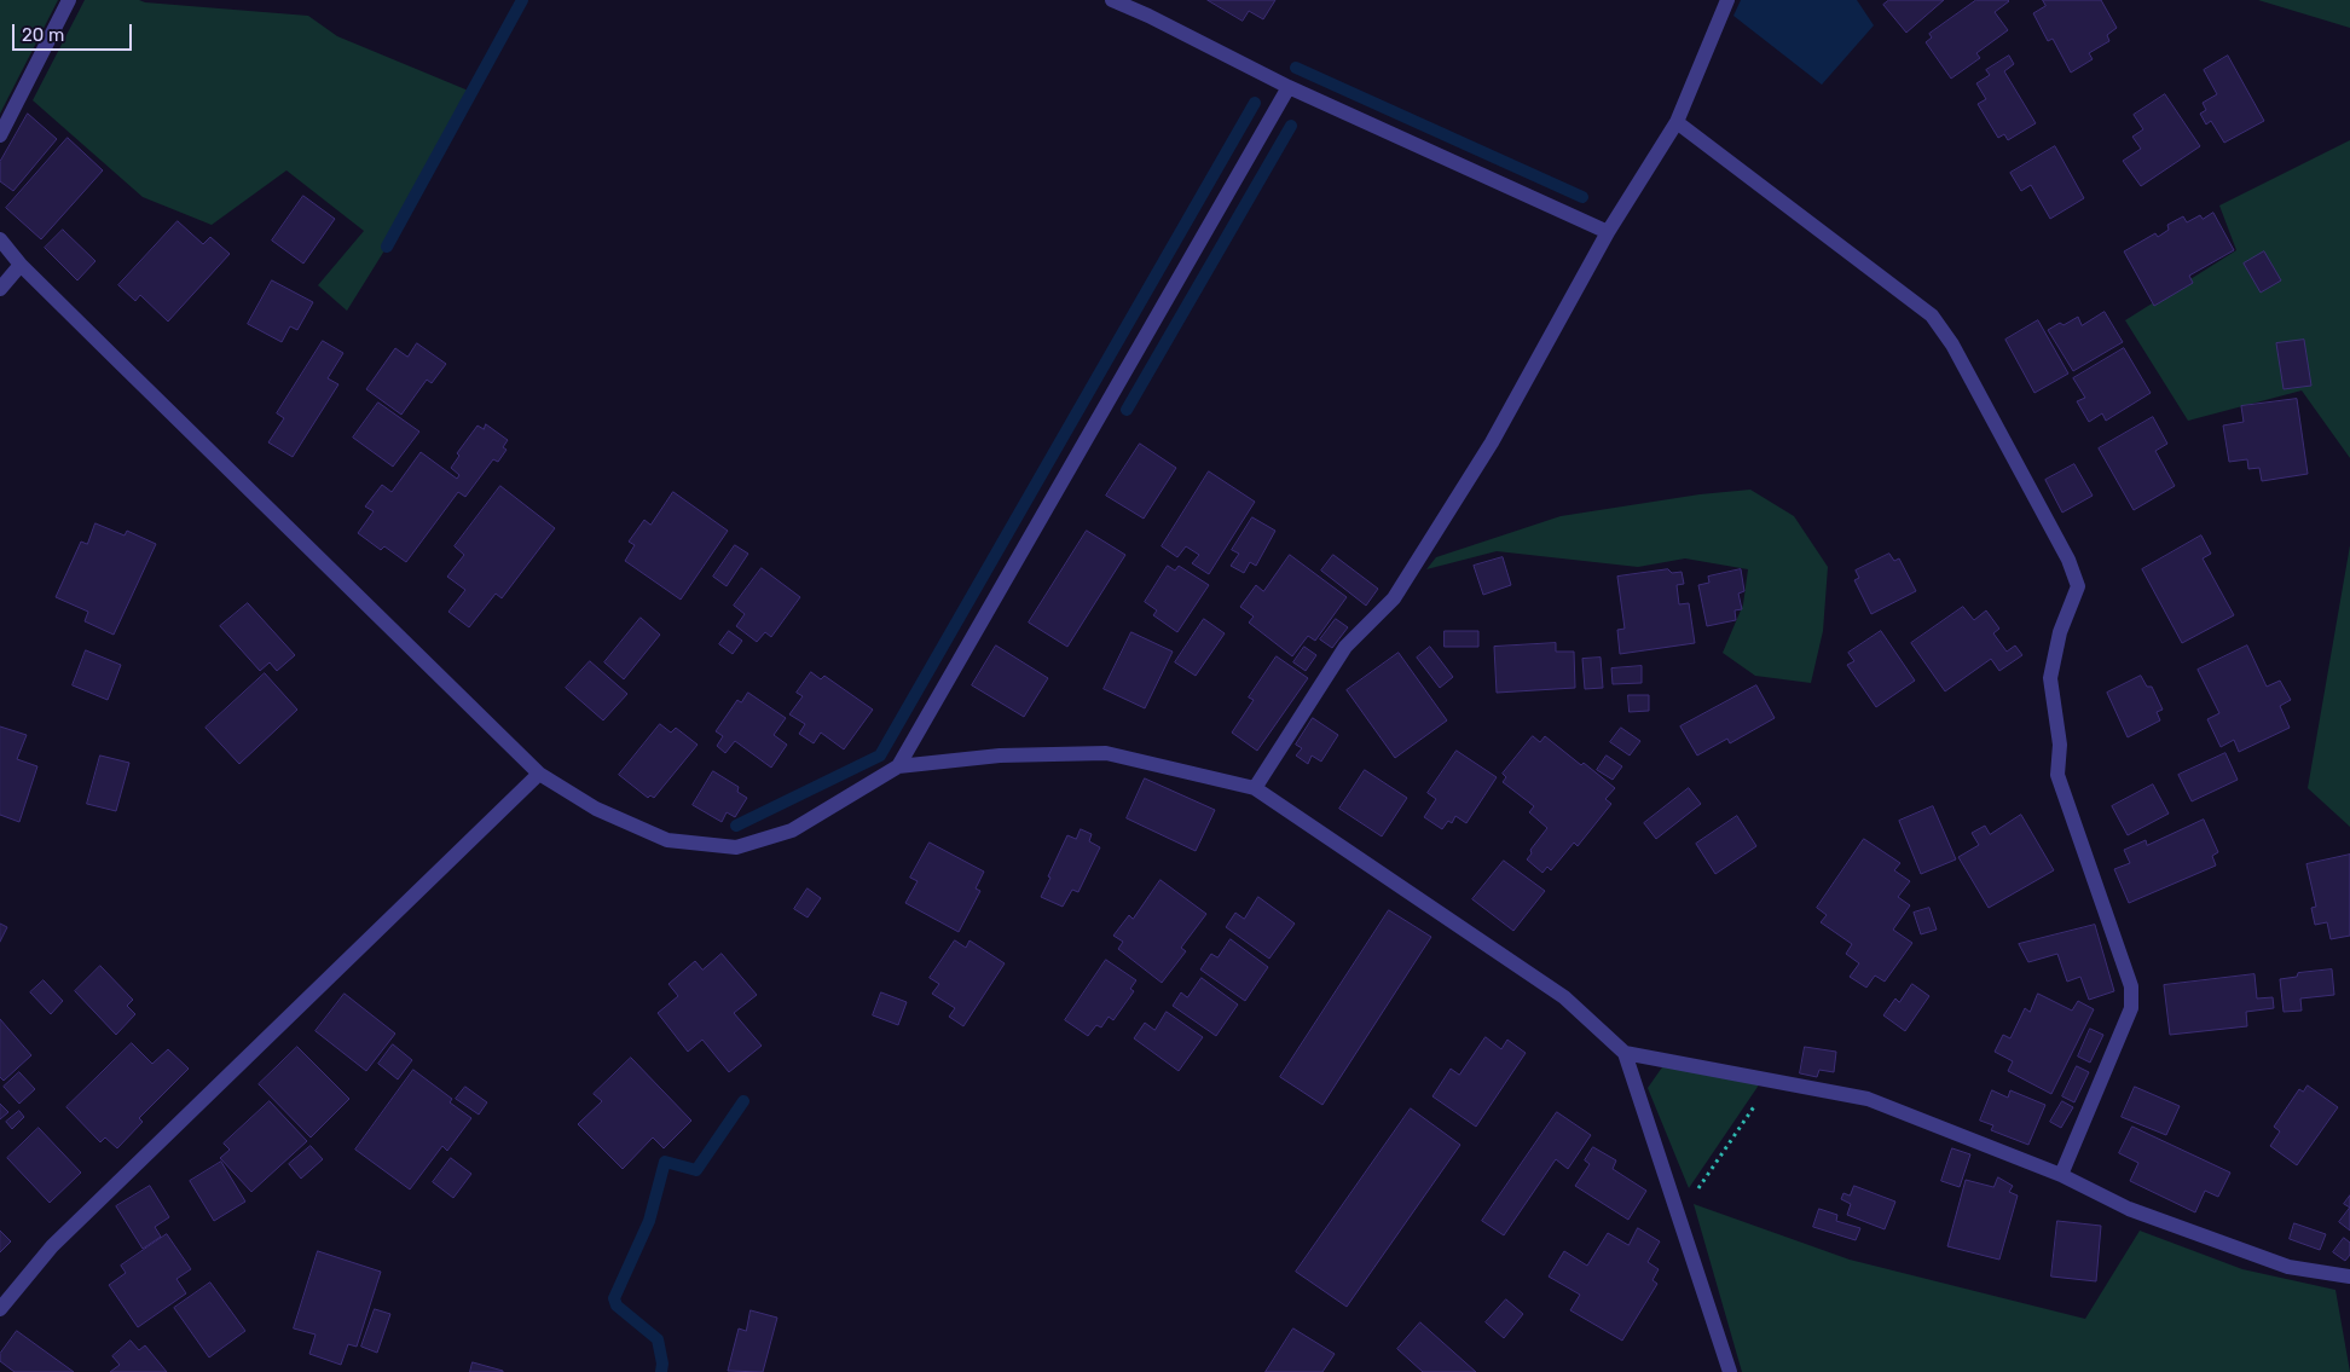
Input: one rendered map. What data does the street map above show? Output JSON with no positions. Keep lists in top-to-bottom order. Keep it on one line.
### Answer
{"scale_bar":"20 m"}
